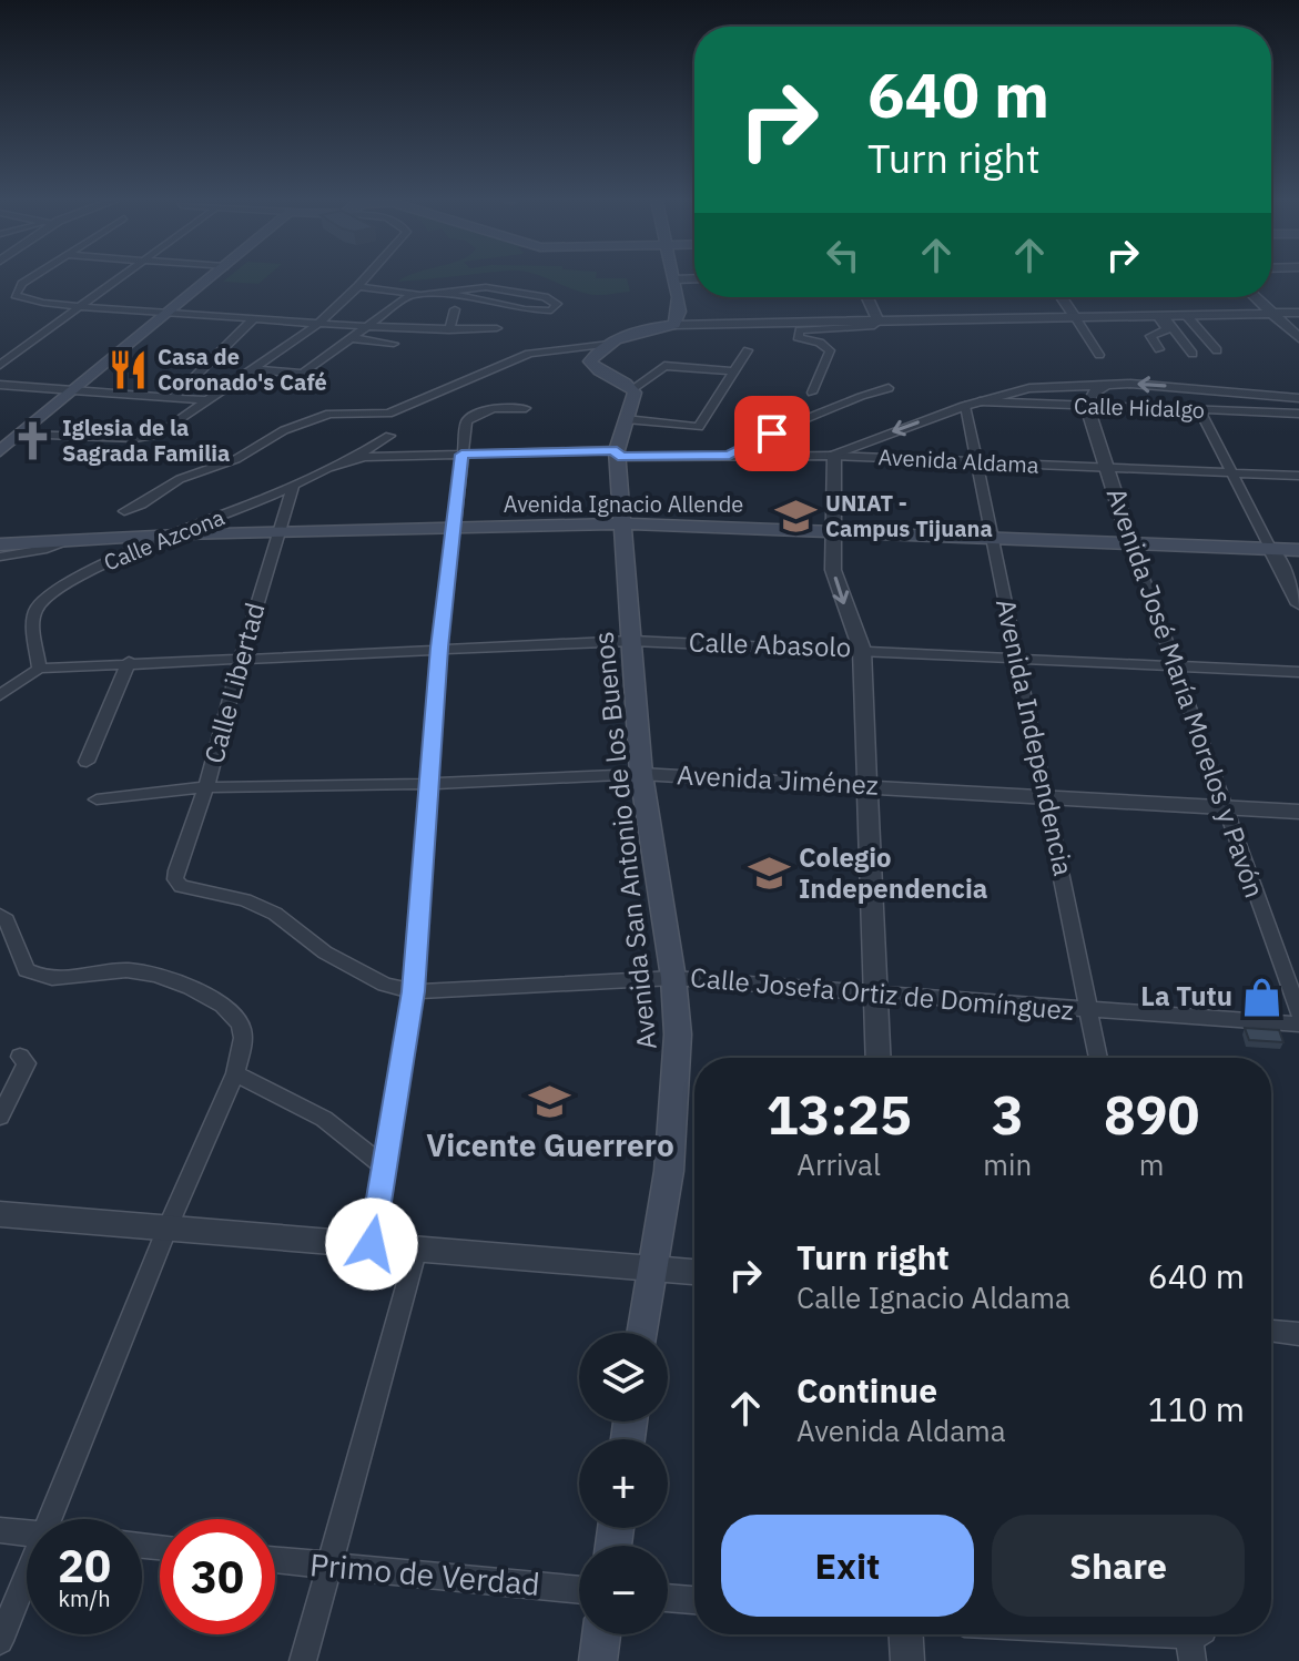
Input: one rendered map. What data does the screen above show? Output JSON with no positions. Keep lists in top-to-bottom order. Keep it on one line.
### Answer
{"streets":{"main road":["Avenida Ignacio Allende","Avenida San Antonio de los Buenos"],"street":["Calle Hidalgo","Avenida Aldama","Calle Azcona","Calle Abasolo","Calle Libertad","Avenida José María Morelos y Pavón","Avenida Independencia","Avenida Jiménez","Calle Josefa Ortiz de Domínguez","Primo de Verdad"]},"crossings":[["Calle Hidalgo","Avenida José María Morelos y Pavón"],["Calle Hidalgo","Avenida Independencia"],["Avenida Aldama","Calle Azcona"],["Avenida Aldama","Avenida José María Morelos y Pavón"],["Avenida Aldama","Avenida Independencia"],["Avenida Aldama","Avenida San Antonio de los Buenos"],["Avenida Ignacio Allende","Calle Azcona"],["Avenida Ignacio Allende","Calle Libertad"],["Avenida Ignacio Allende","Avenida José María Morelos y Pavón"],["Avenida Ignacio Allende","Avenida Independencia"],["Avenida Ignacio Allende","Avenida San Antonio de los Buenos"],["Calle Azcona","Calle Abasolo"],["Calle Azcona","Calle Libertad"],["Calle Abasolo","Calle Libertad"],["Calle Abasolo","Avenida José María Morelos y Pavón"],["Calle Abasolo","Avenida Independencia"],["Calle Abasolo","Avenida San Antonio de los Buenos"],["Calle Libertad","Avenida Jiménez"],["Calle Libertad","Calle Josefa Ortiz de Domínguez"],["Avenida José María Morelos y Pavón","Avenida Jiménez"],["Avenida Independencia","Avenida Jiménez"],["Avenida Independencia","Calle Josefa Ortiz de Domínguez"],["Avenida Jiménez","Avenida San Antonio de los Buenos"],["Avenida San Antonio de los Buenos","Calle Josefa Ortiz de Domínguez"]],"places":{"restaurant":["Casa de Coronado's Café"],"church":["Iglesia de la Sagrada Familia"],"school or university":["UNIAT - Campus Tijuana","Colegio Independencia","Vicente Guerrero"],"shop":["La Tutu"]},"page":{"turn":["640 m","Turn right"],"eta":["13:25","Arrival","3","min","890","m"],"list":[{"name":"Turn right","note":"Calle Ignacio Aldama","value":"640 m"},{"name":"Continue","note":"Avenida Aldama","value":"110 m"}],"map_buttons":["+","−"],"buttons":["Exit","Share"],"speed":"20 km/h","limit":"30"}}
